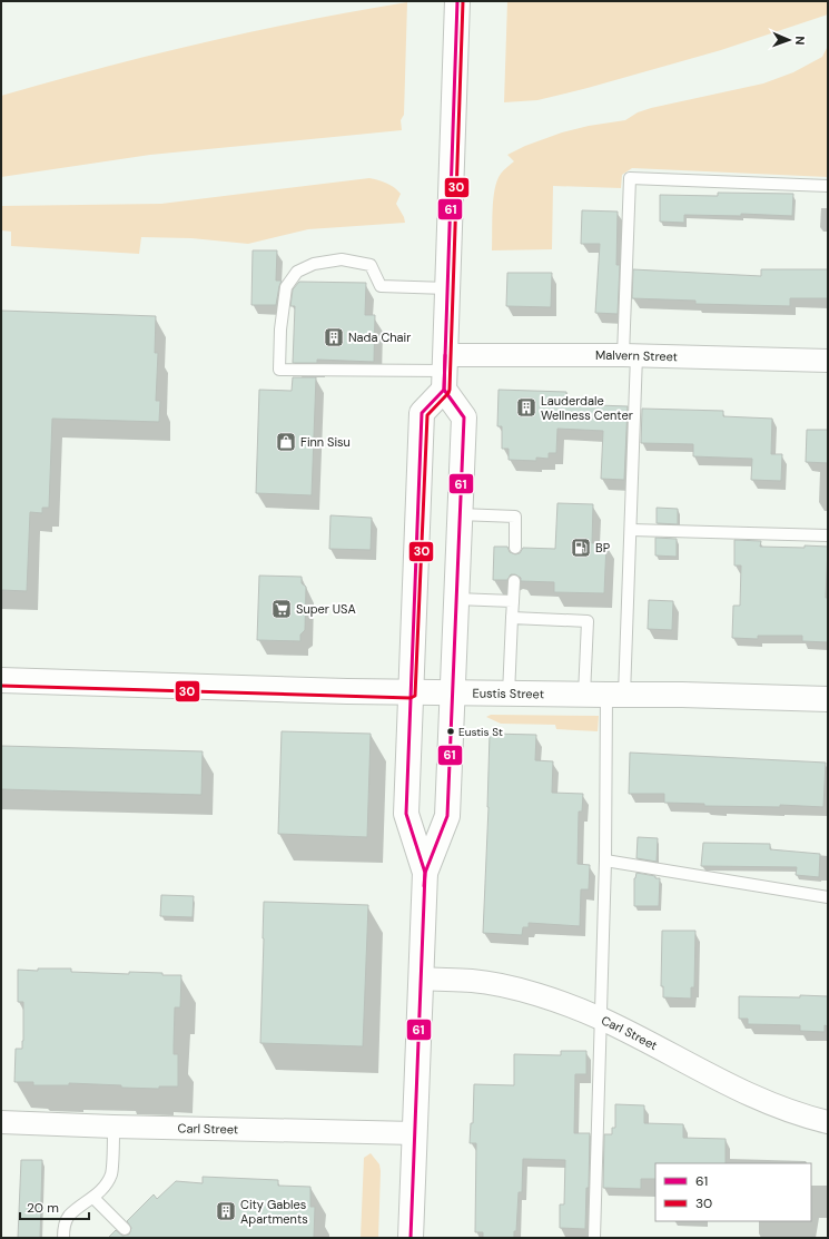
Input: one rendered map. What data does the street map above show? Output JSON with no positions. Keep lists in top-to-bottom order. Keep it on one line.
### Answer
{"streets":{"main road":["Eustis Street"],"street":["Malvern Street","Carl Street"]},"places":{"building":["Nada Chair","Lauderdale Wellness Center","City Gables Apartments"],"shop":["Finn Sisu"],"fuel station":["BP"],"supermarket":["Super USA"],"other":["Eustis St"]},"lines":["transit line 61","transit line 30"],"legend":["61","30"],"scale_bar":"20 m","north":"right"}
